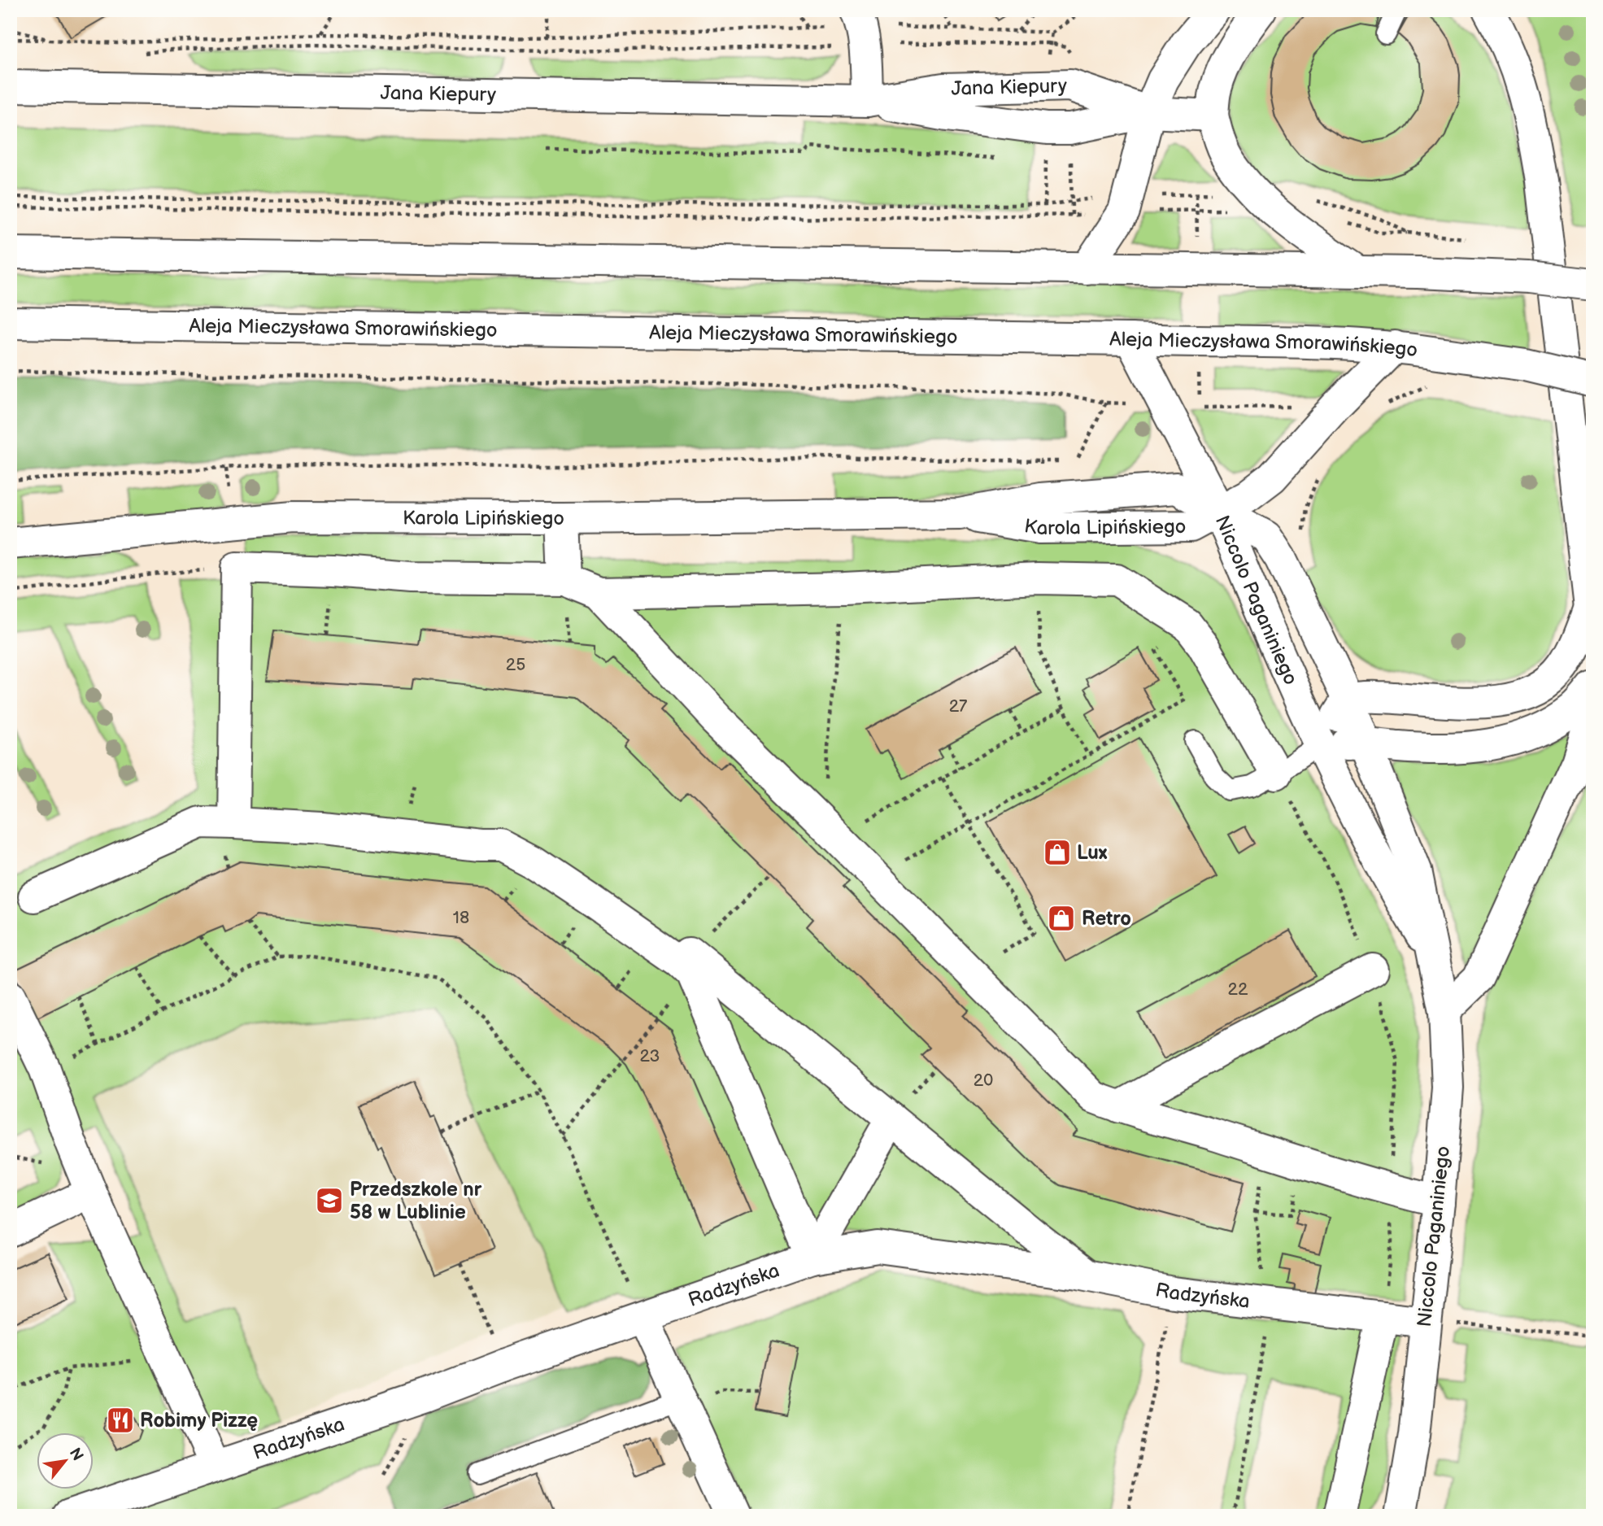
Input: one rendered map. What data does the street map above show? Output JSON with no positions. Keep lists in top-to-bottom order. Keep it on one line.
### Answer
{"streets":{"street":["Jana Kiepury","Aleja Mieczysława Smorawińskiego","Karola Lipińskiego","Niccolo Paganiniego","Radzyńska"]},"crossings":[["Karola Lipińskiego","Niccolo Paganiniego"],["Niccolo Paganiniego","Radzyńska"]],"places":{"shop":["Lux","Retro"],"school or university":["Przedszkole nr 58 w Lublinie"],"restaurant":["Robimy Pizzę"]},"house_numbers":["25","27","18","22","23","20"],"north":"top right"}
